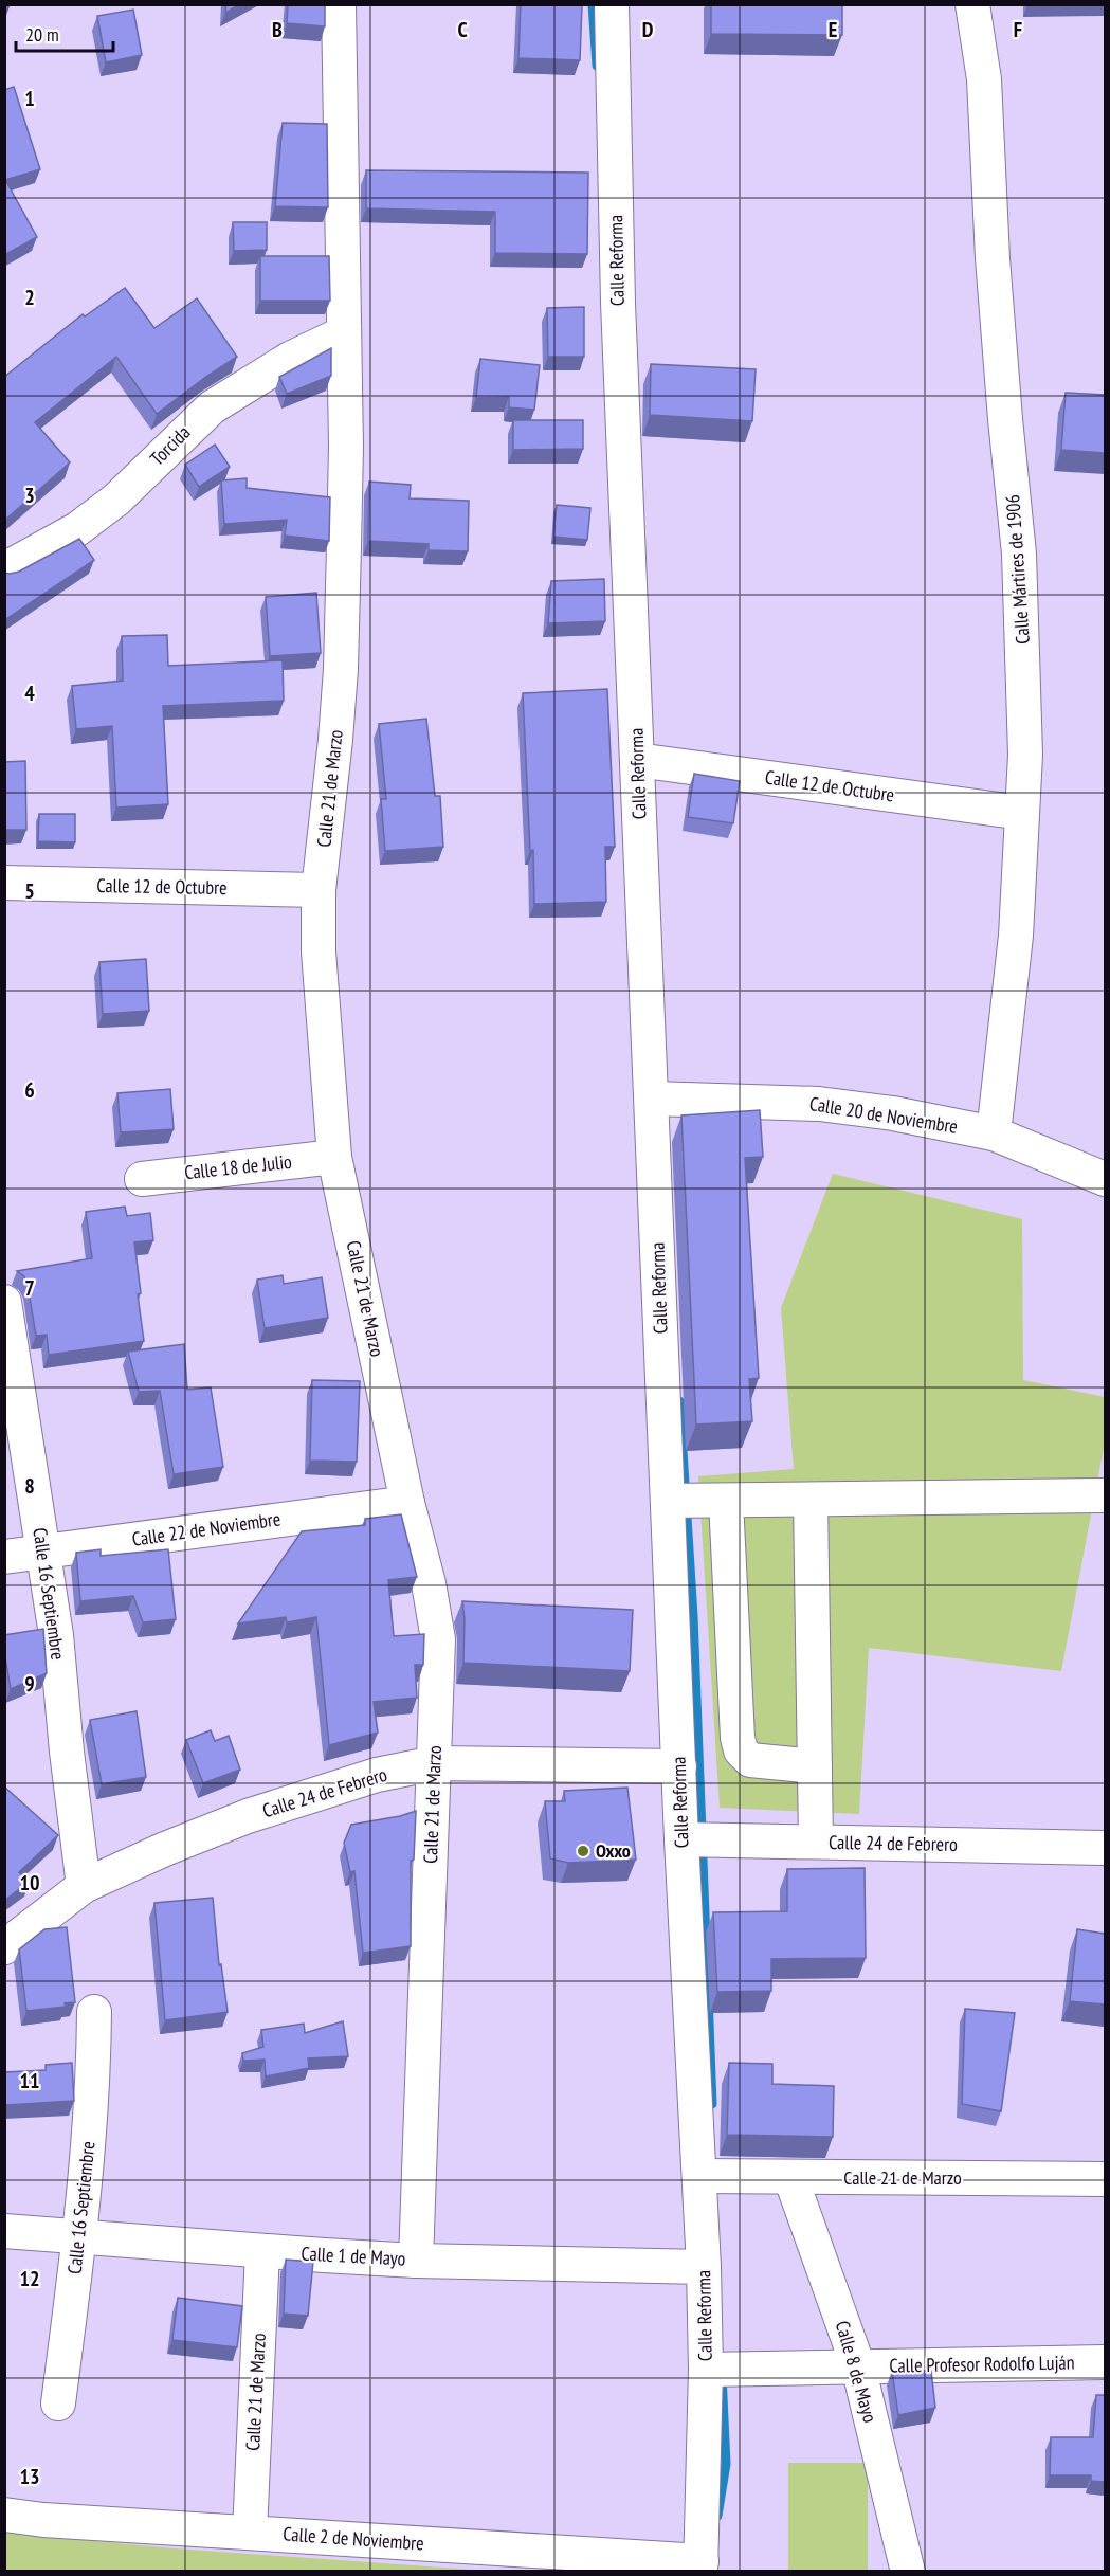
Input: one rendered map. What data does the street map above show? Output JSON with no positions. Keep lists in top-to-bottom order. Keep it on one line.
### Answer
{"streets":{"street":["Calle Reforma","Torcida","Calle Mártires de 1906","Calle 12 de Octubre","Calle 21 de Marzo","Calle 20 de Noviembre","Calle 18 de Julio","Calle 22 de Noviembre","Calle 16 Septiembre","Calle 24 de Febrero","Calle 1 de Mayo","Calle Profesor Rodolfo Luján","Calle 8 de Mayo","Calle 2 de Noviembre"]},"crossings":[["Calle Reforma","Calle 12 de Octubre"],["Calle Reforma","Calle 21 de Marzo"],["Calle Reforma","Calle 20 de Noviembre"],["Calle Reforma","Calle 24 de Febrero"],["Calle Reforma","Calle 1 de Mayo"],["Calle Reforma","Calle Profesor Rodolfo Luján"],["Calle Reforma","Calle 2 de Noviembre"],["Torcida","Calle 21 de Marzo"],["Calle Mártires de 1906","Calle 12 de Octubre"],["Calle Mártires de 1906","Calle 20 de Noviembre"],["Calle 12 de Octubre","Calle 21 de Marzo"],["Calle 21 de Marzo","Calle 18 de Julio"],["Calle 21 de Marzo","Calle 22 de Noviembre"],["Calle 21 de Marzo","Calle 24 de Febrero"],["Calle 21 de Marzo","Calle 1 de Mayo"],["Calle 21 de Marzo","Calle 8 de Mayo"],["Calle 21 de Marzo","Calle 2 de Noviembre"],["Calle 22 de Noviembre","Calle 16 Septiembre"],["Calle 16 Septiembre","Calle 24 de Febrero"],["Calle 16 Septiembre","Calle 1 de Mayo"],["Calle Profesor Rodolfo Luján","Calle 8 de Mayo"]],"places":["Oxxo"],"scale_bar":"20 m","grid":{"columns":["B","C","D","E","F"],"rows":["1","2","3","4","5","6","7","8","9","10","11","12","13"]}}
